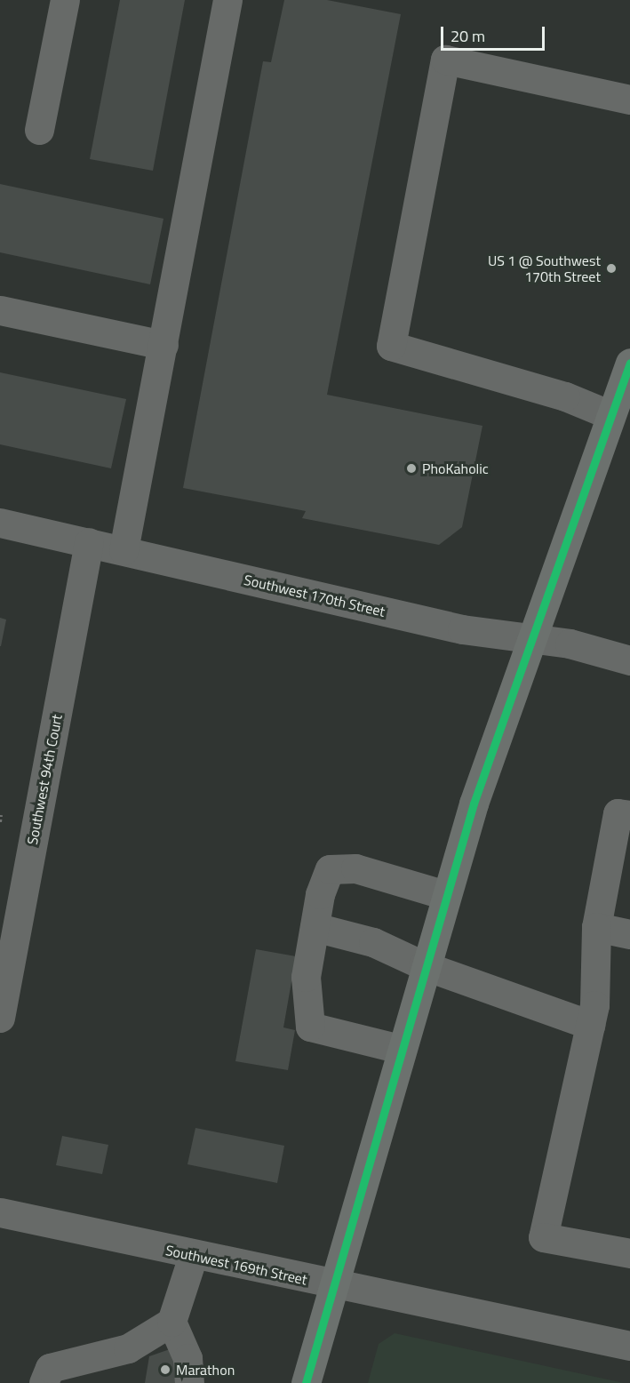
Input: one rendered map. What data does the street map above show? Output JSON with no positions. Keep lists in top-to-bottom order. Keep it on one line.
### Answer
{"streets":{"street":["Southwest 170th Street","Southwest 94th Court","Southwest 169th Street"]},"crossings":[["Southwest 170th Street","Southwest 94th Court"]],"places":["US 1 @ Southwest 170th Street","PhoKaholic","Marathon"],"scale_bar":"20 m"}
